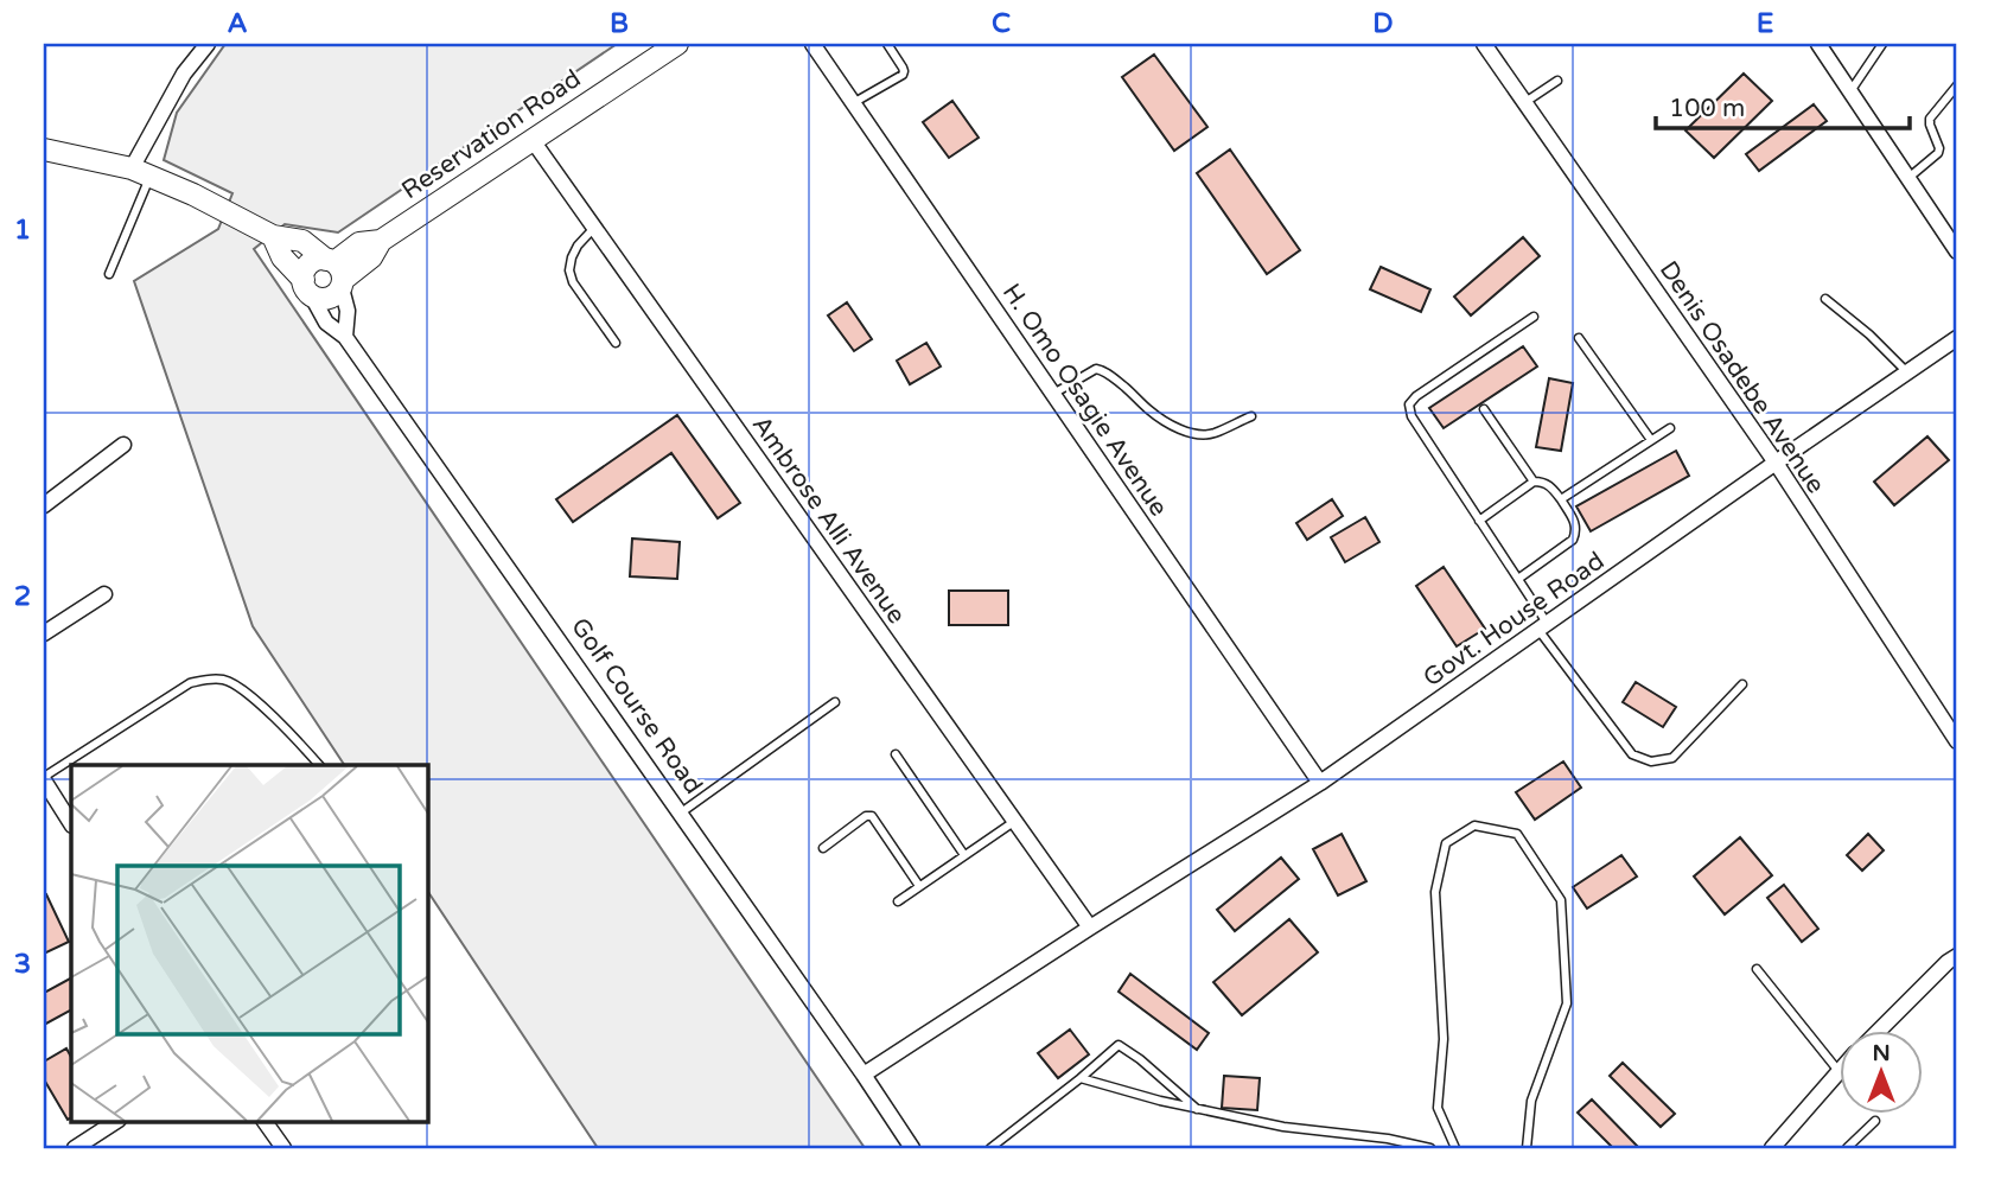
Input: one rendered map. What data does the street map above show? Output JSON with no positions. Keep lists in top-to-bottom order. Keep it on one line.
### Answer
{"streets":{"street":["Reservation Road","Denis Osadebe Avenue","H. Omo Osagie Avenue","Ambrose Alli Avenue","Govt. House Road","Golf Course Road"]},"crossings":[["Reservation Road","Ambrose Alli Avenue"],["Reservation Road","Golf Course Road"],["Denis Osadebe Avenue","Govt. House Road"],["H. Omo Osagie Avenue","Govt. House Road"],["Ambrose Alli Avenue","Govt. House Road"],["Govt. House Road","Golf Course Road"]],"scale_bar":"100 m","north":"top","grid":{"columns":["A","B","C","D","E"],"rows":["1","2","3"]}}
